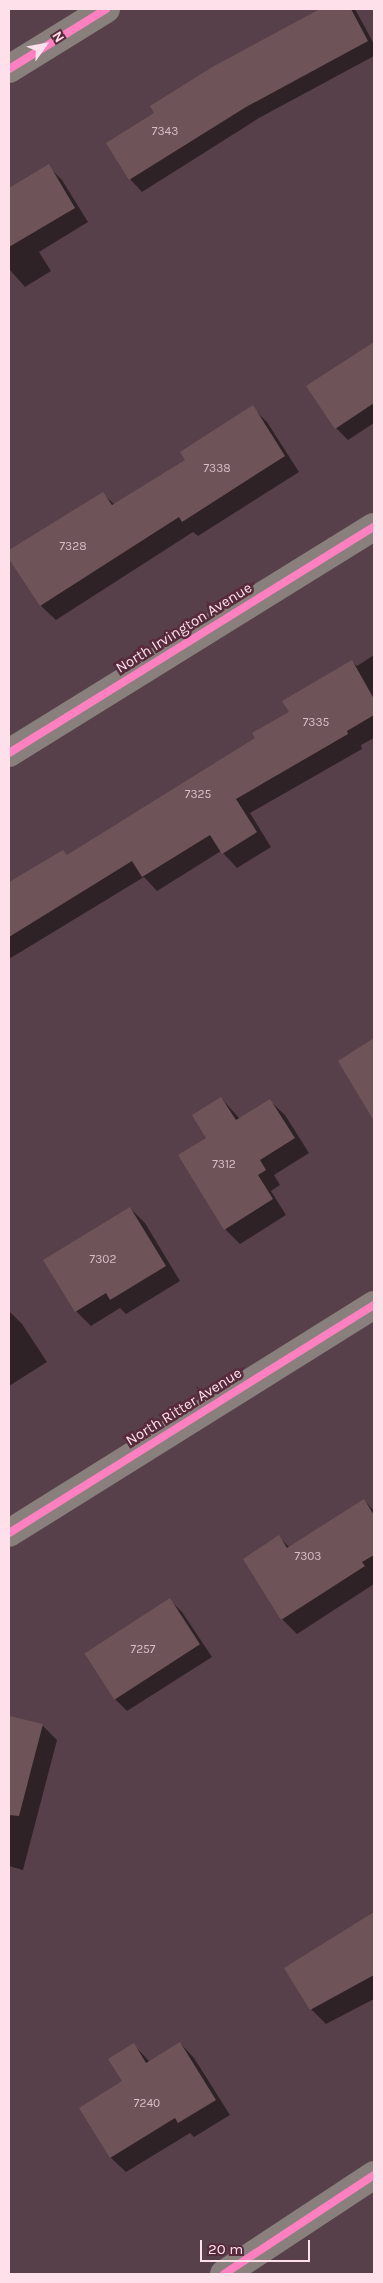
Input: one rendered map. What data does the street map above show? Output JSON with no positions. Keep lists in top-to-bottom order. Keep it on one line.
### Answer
{"streets":{"street":["North Irvington Avenue","North Ritter Avenue"]},"house_numbers":["7343","7338","7328","7335","7325","7312","7302","7303","7257","7240"],"scale_bar":"20 m","north":"top right"}
